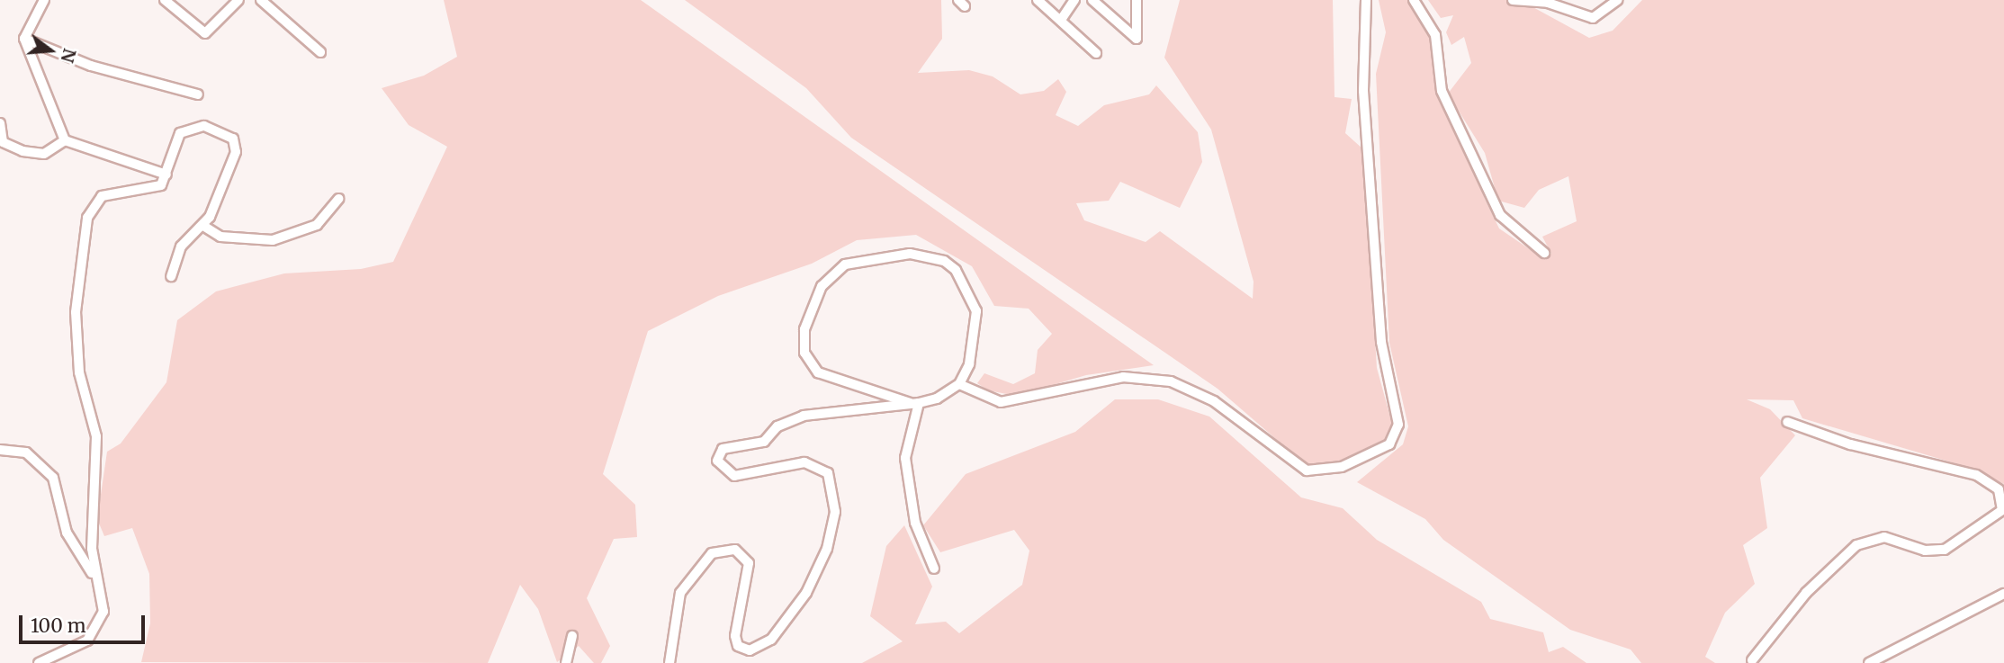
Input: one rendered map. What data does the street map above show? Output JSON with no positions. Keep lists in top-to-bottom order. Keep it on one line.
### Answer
{"scale_bar":"100 m","north":"right"}
